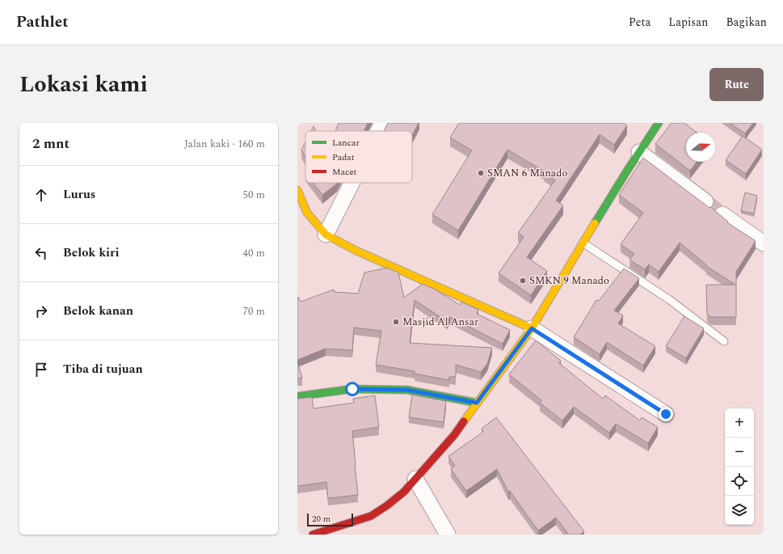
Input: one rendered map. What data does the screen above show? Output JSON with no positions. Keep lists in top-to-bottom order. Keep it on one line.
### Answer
{"places":["SMAN 6 Manado","SMKN 9 Manado","Masjid Al Ansar"],"legend":["Lancar","Padat","Macet"],"scale_bar":"20 m","north":"right","page":{"header":"Pathlet","nav":["Peta","Lapisan","Bagikan"],"title":"Lokasi kami","buttons":"Rute","heading":["2 mnt","Jalan kaki · 160 m"],"list":[["Lurus","50 m"],["Belok kiri","40 m"],["Belok kanan","70 m"],"Tiba di tujuan"],"map_buttons":["+","−"],"scale":"20 m"}}
